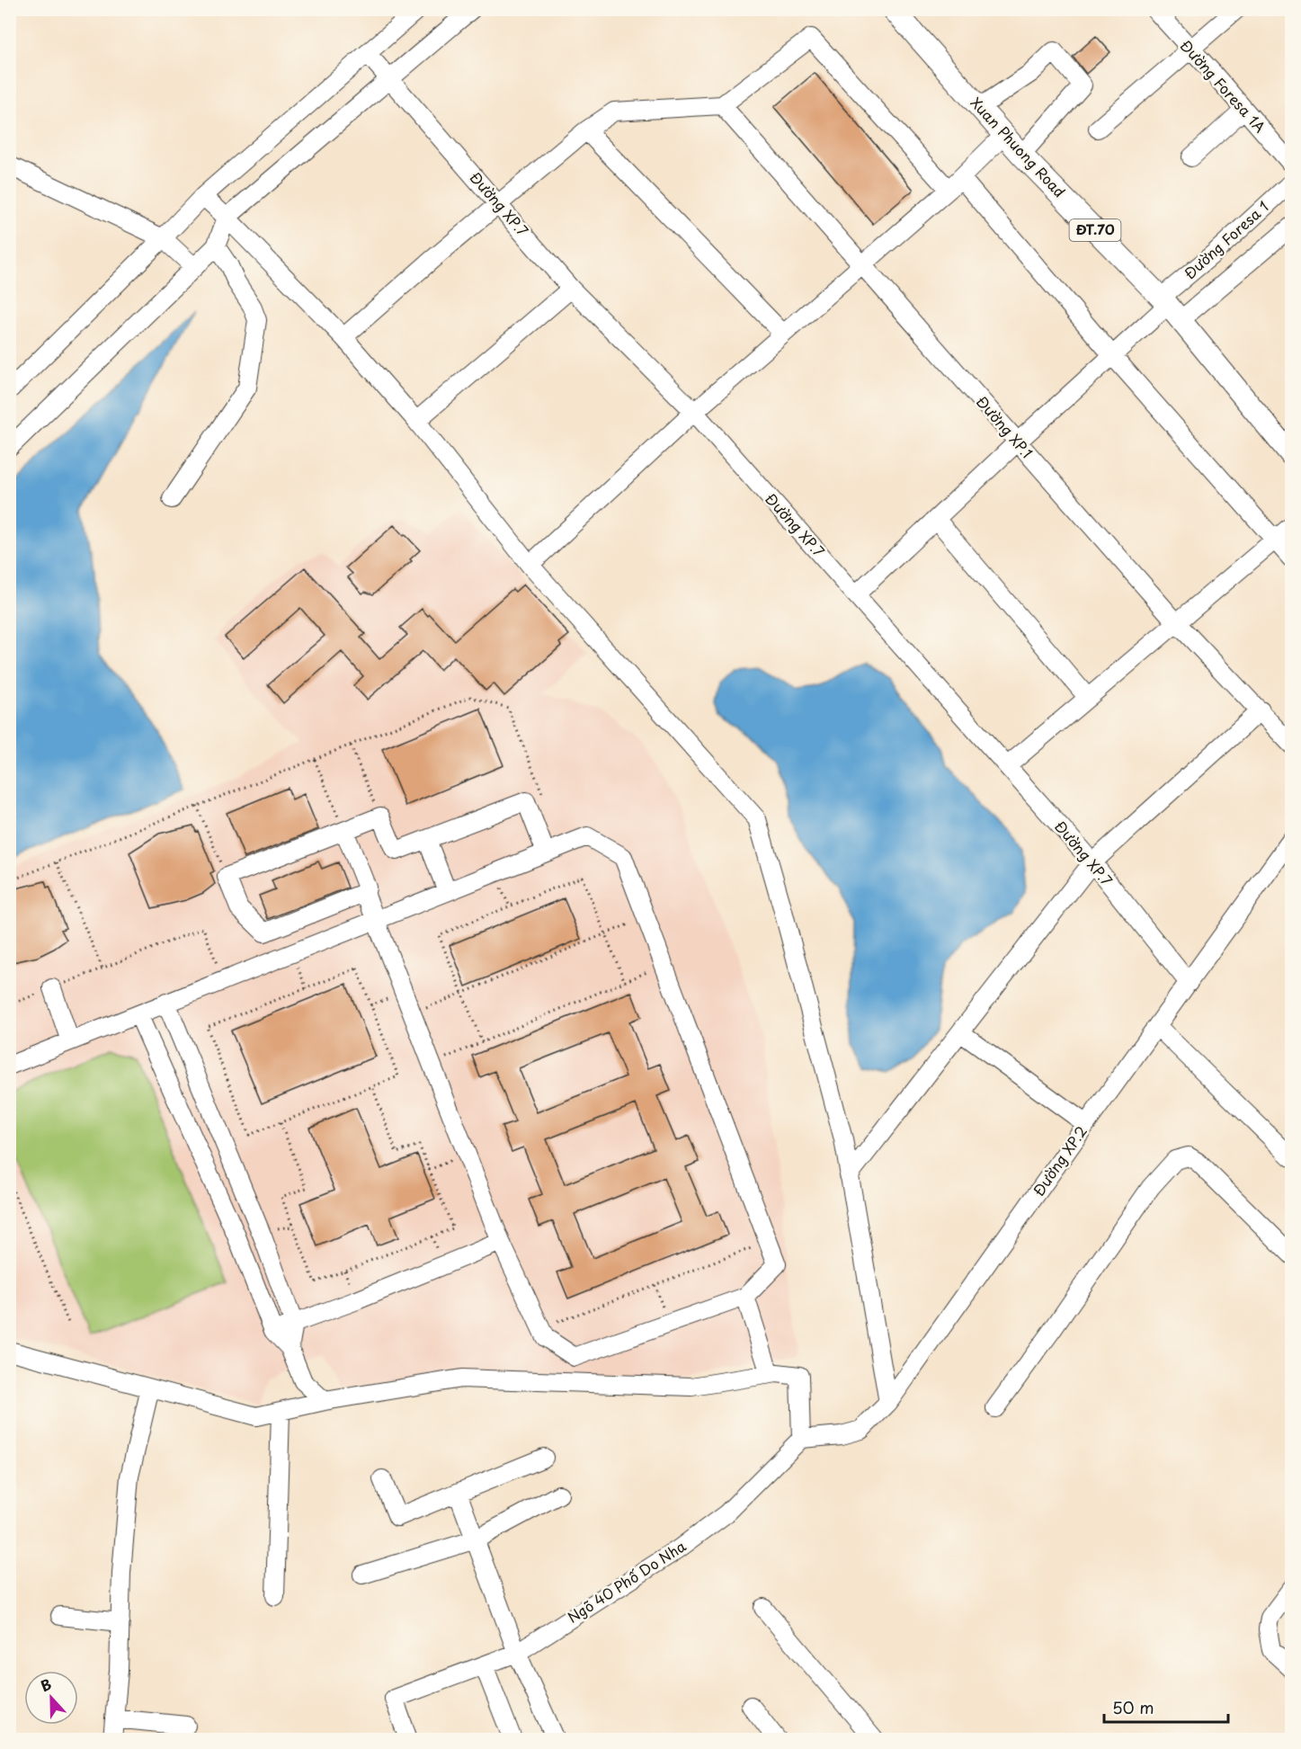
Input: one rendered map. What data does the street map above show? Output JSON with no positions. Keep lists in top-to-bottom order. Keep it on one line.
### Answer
{"streets":{"main road":["Xuan Phuong Road","ĐT.70"],"street":["Đường Foresa 1A","Đường XP.7","Đường Foresa 1","Đường XP.1","Đường XP.2","Ngõ 40 Phố Do Nha"]},"crossings":[["Xuan Phuong Road","Đường Foresa 1"],["Đường XP.7","Đường XP.2"],["Đường XP.2","Ngõ 40 Phố Do Nha"]],"scale_bar":"50 m","north":"top"}
